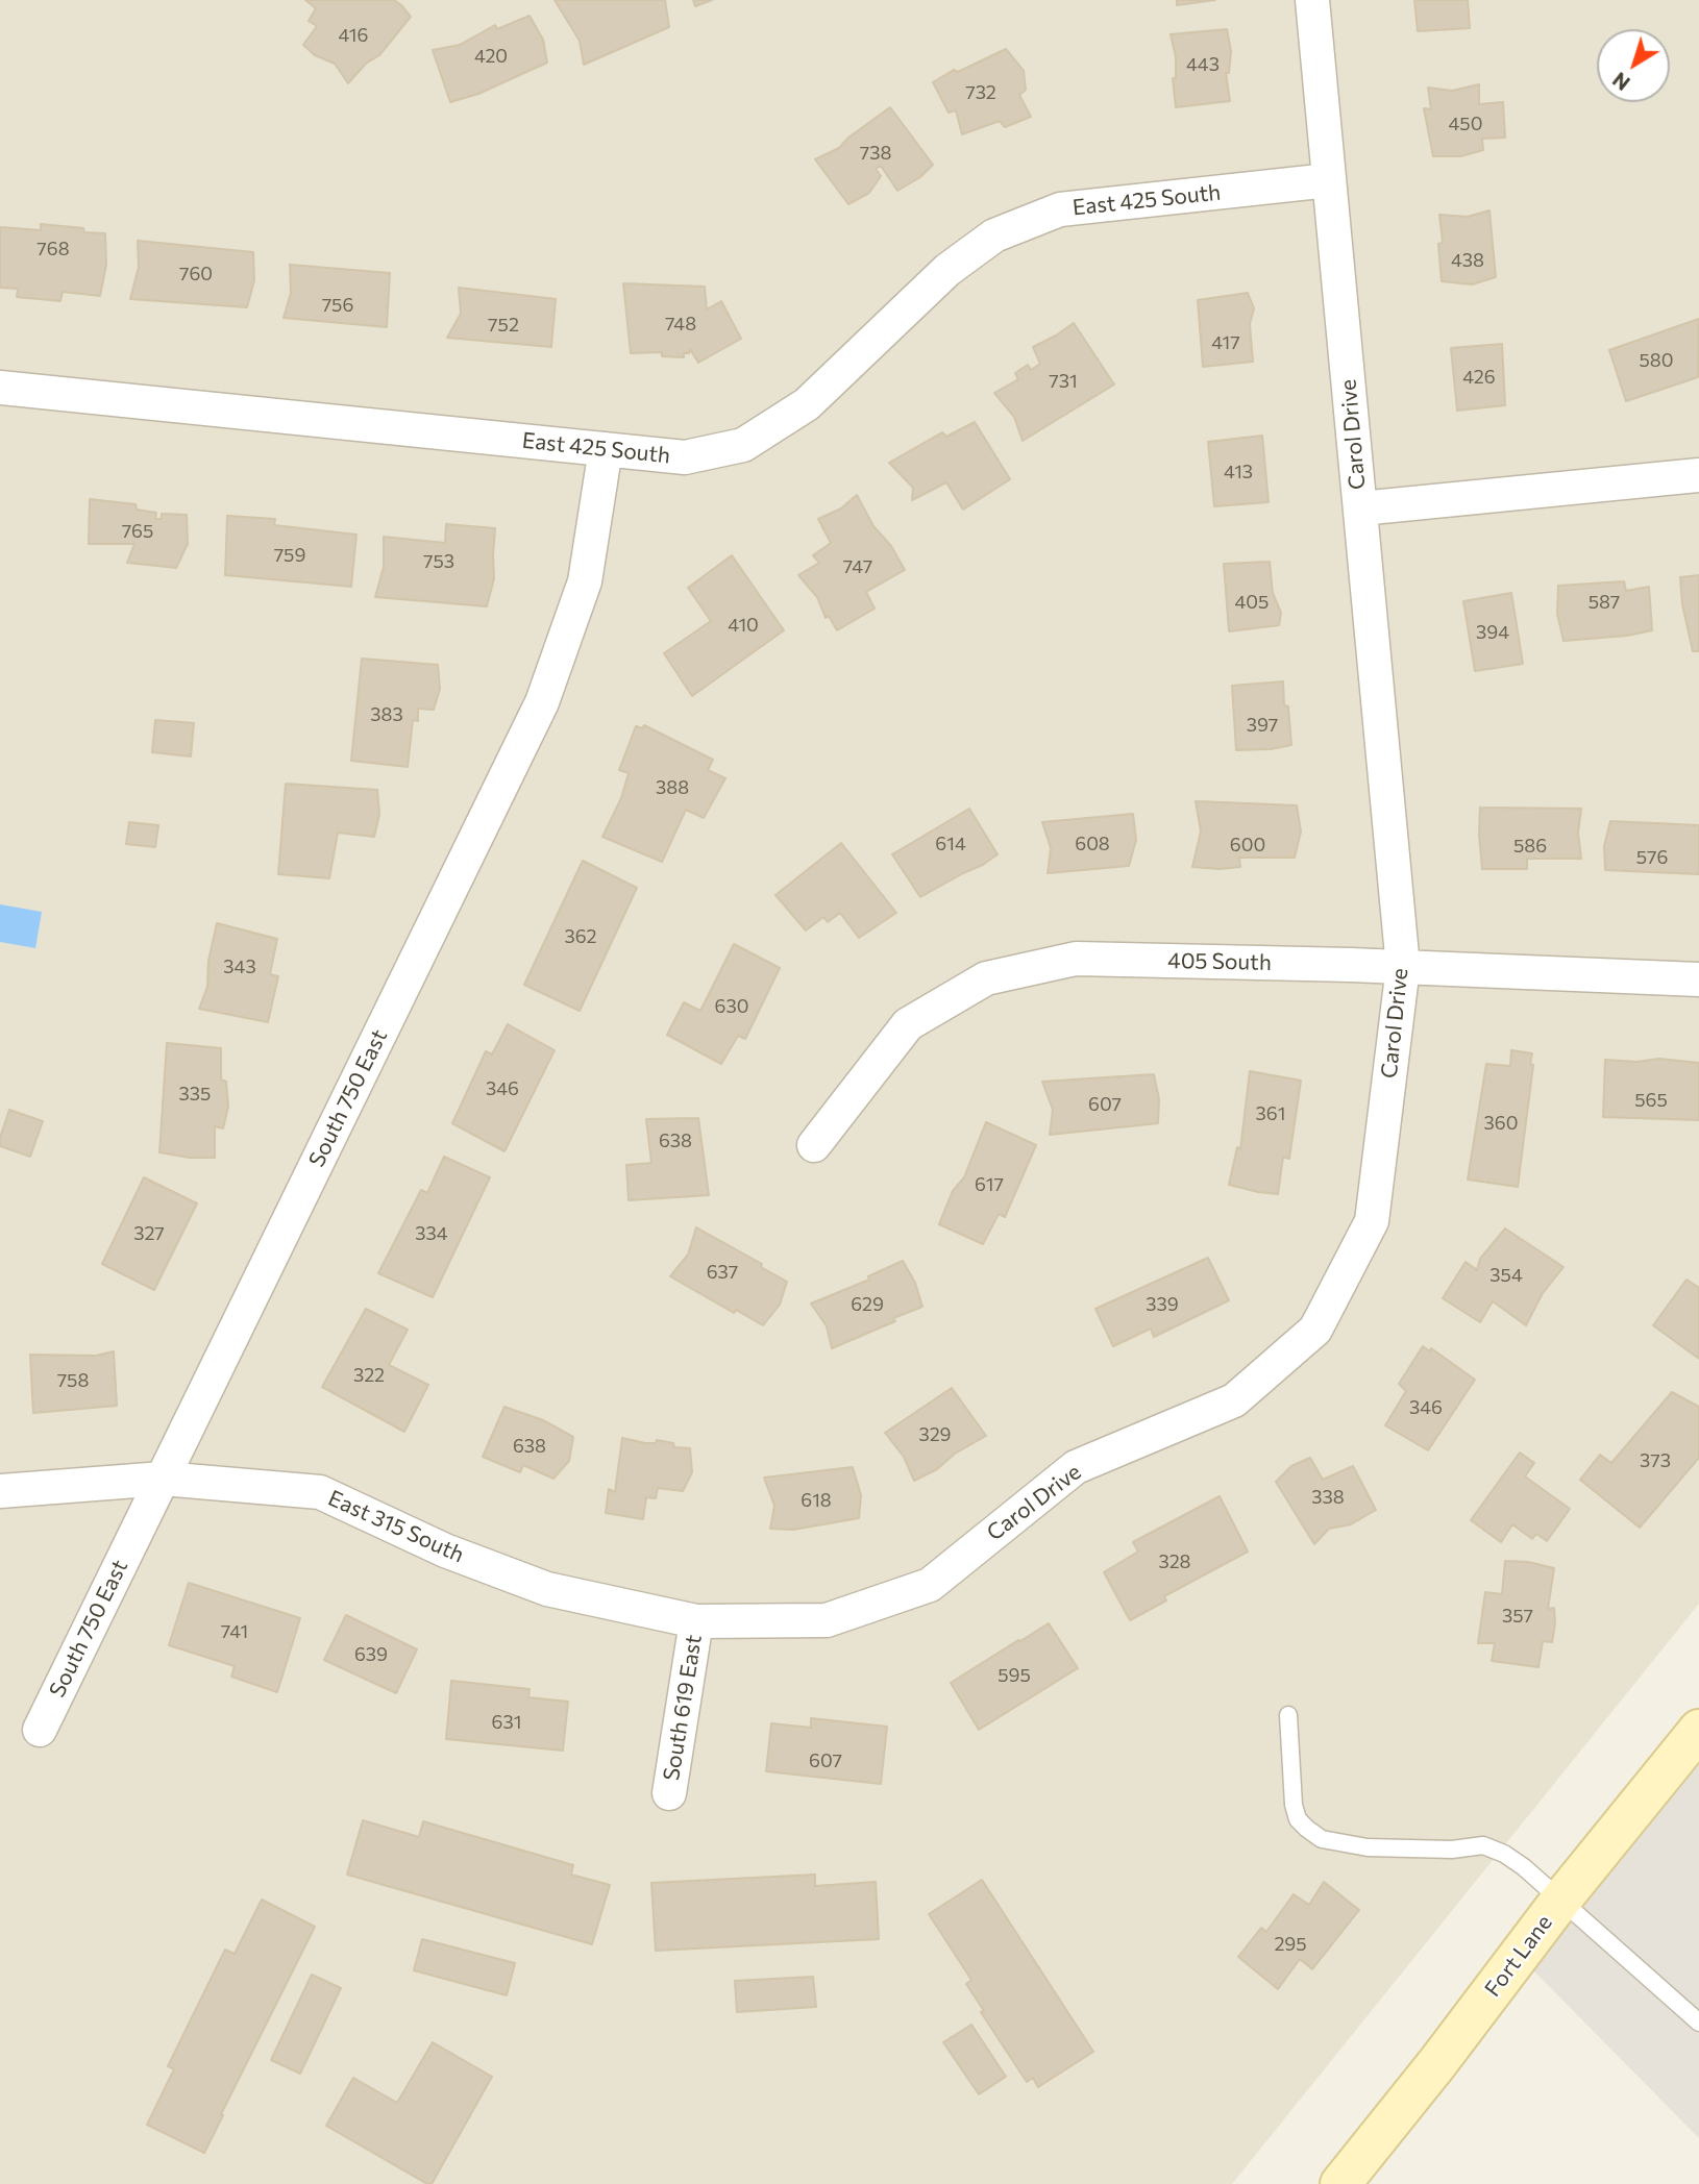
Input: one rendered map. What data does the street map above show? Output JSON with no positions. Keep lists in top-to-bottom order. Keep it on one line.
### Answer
{"streets":{"main road":["Fort Lane"],"street":["East 425 South","Carol Drive","405 South","South 750 East","East 315 South","South 619 East"]},"crossings":[["East 425 South","Carol Drive"],["East 425 South","South 750 East"],["Carol Drive","405 South"],["Carol Drive","East 315 South"],["Carol Drive","South 619 East"],["South 750 East","East 315 South"],["East 315 South","South 619 East"]],"house_numbers":["416","420","443","732","450","738","768","438","760","756","748","752","417","580","426","731","413","765","759","753","747","405","587","410","394","383","397","388","614","608","600","586","576","362","343","630","346","335","565","607","361","360","638","617","327","334","637","354","629","339","322","758","346","329","638","373","338","618","328","357","741","639","595","631","607","295"],"north":"bottom left"}
